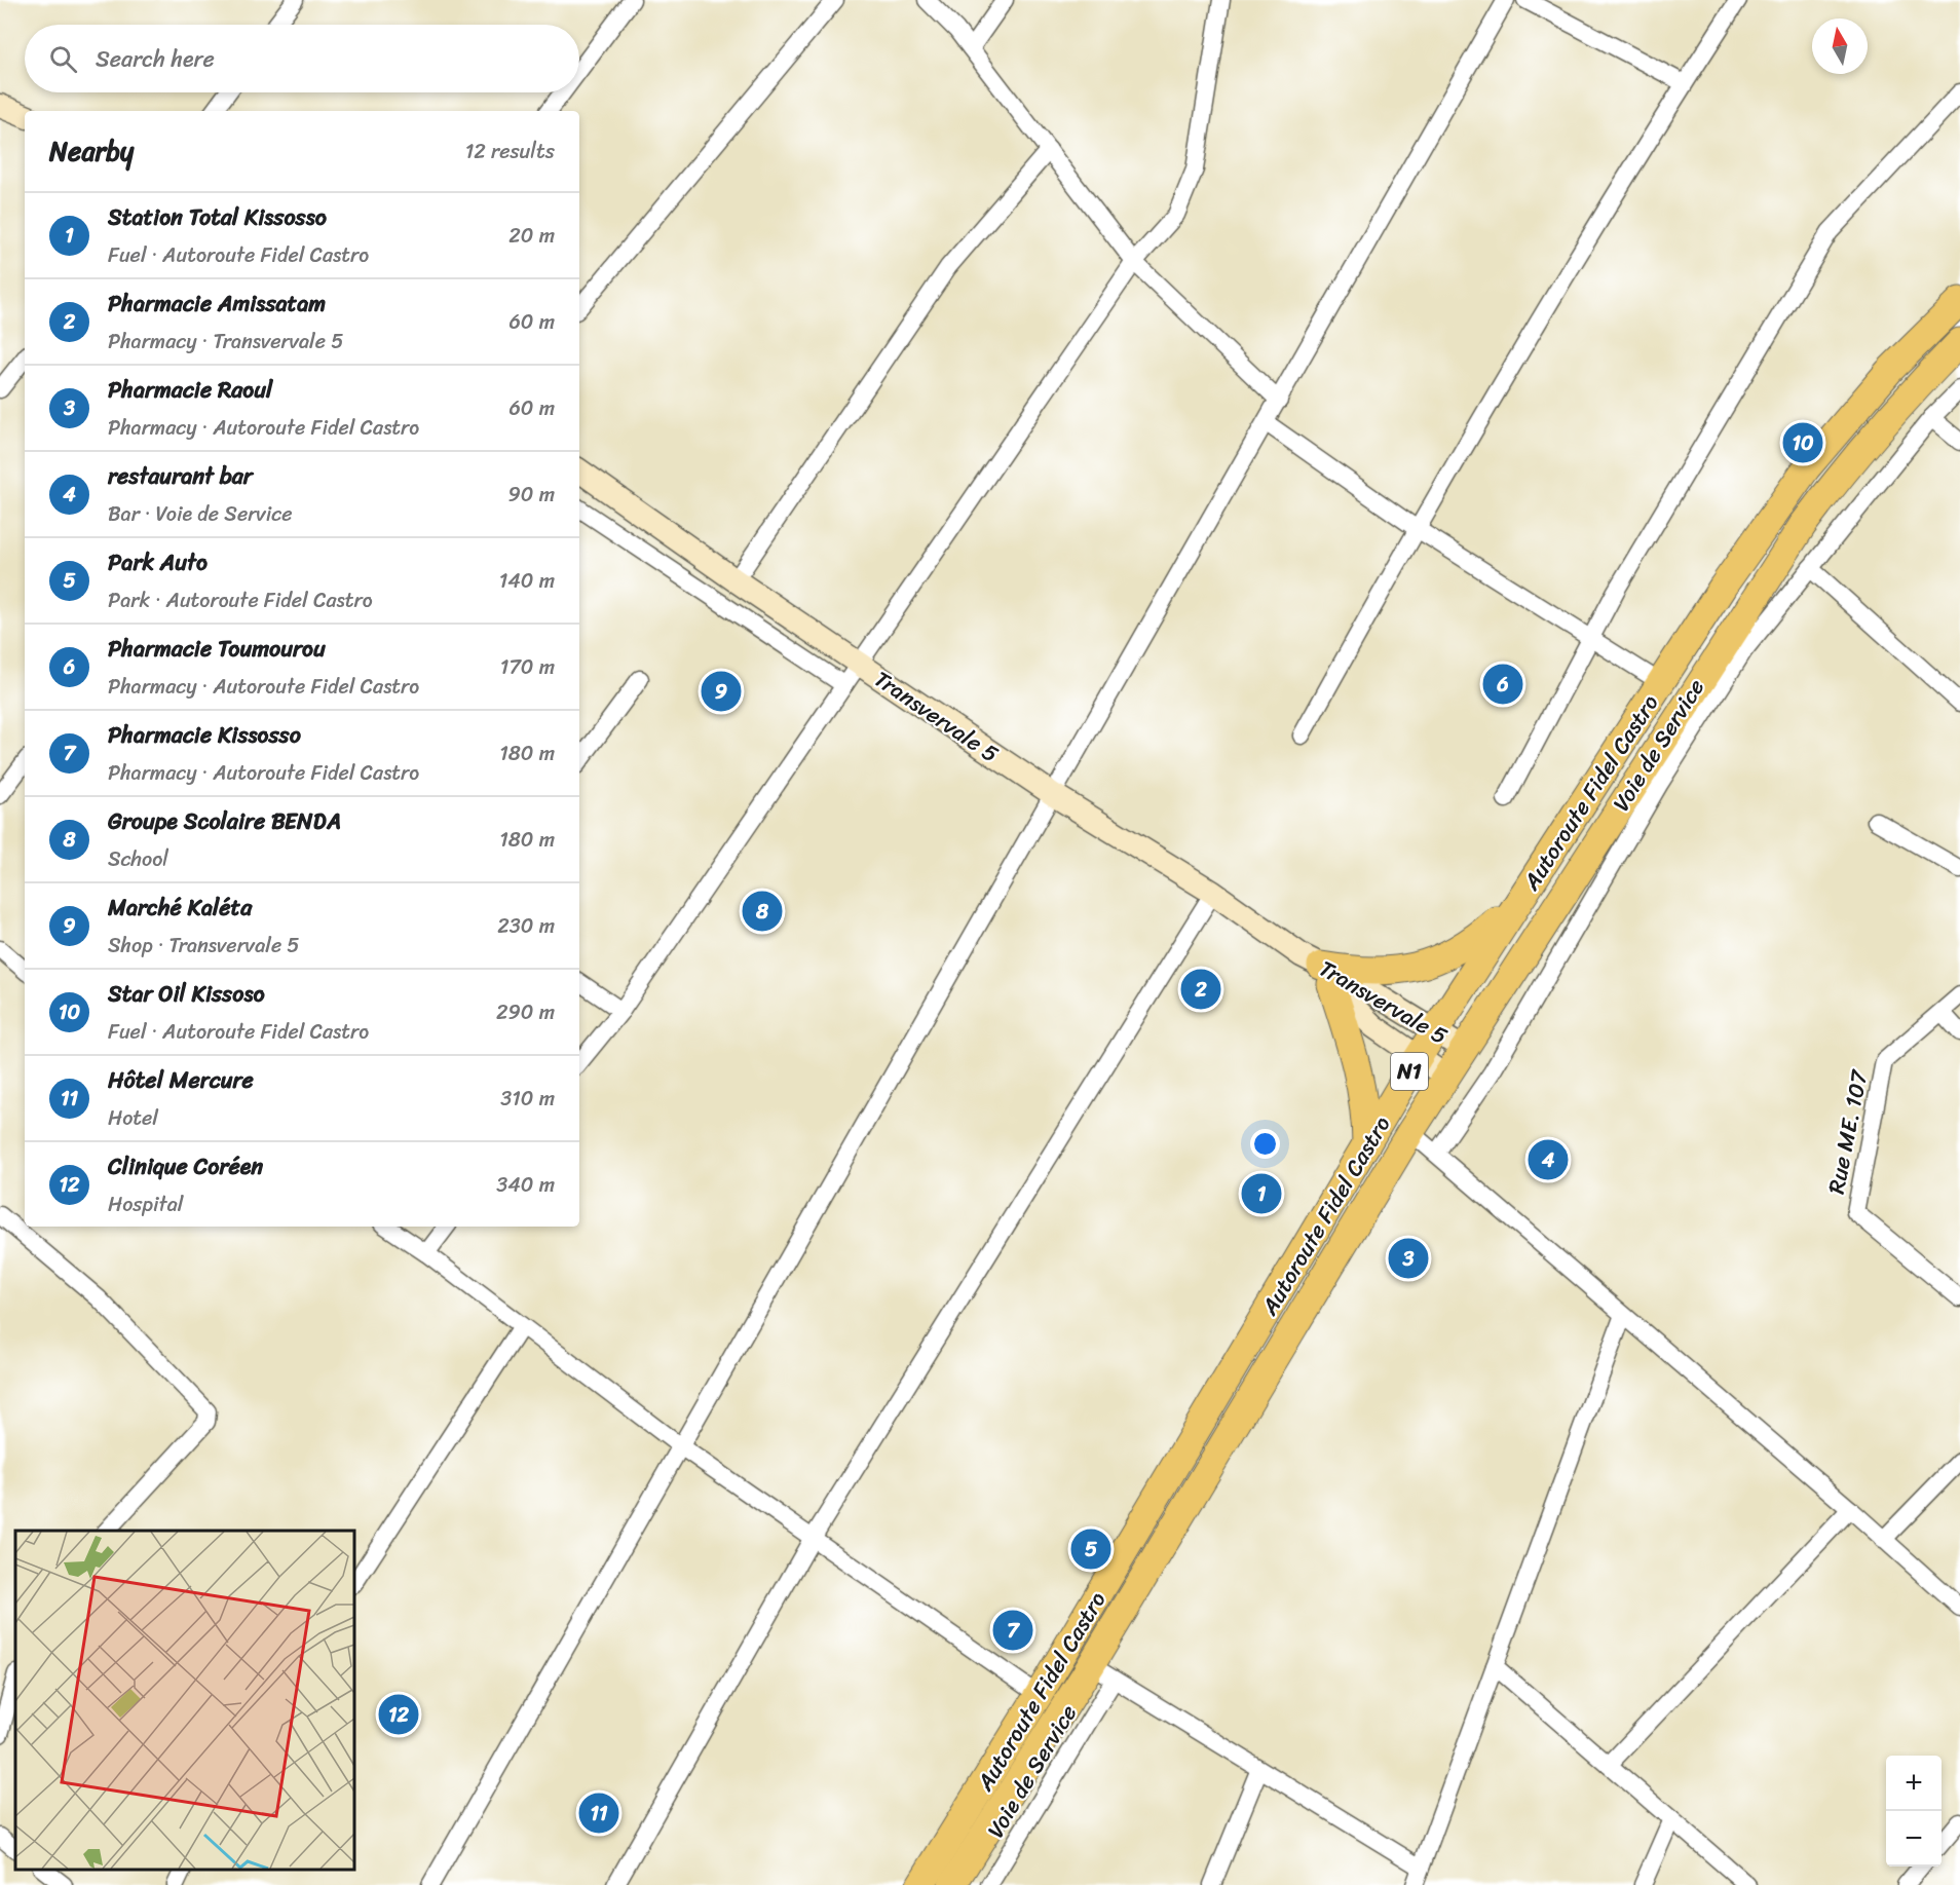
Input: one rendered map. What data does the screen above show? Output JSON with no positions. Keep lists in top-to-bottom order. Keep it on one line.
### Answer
{"streets":{"highway":["Autoroute Fidel Castro","N1"],"main road":["Transvervale 5"],"street":["Voie de Service","Rue ME. 107"]},"crossings":[["Transvervale 5","Autoroute Fidel Castro"],["Voie de Service","Autoroute Fidel Castro"]],"north":"top","page":{"search":"Search here","heading":["Nearby","12 results"],"list":[{"mark":"1","name":"Station Total Kissosso","note":"Fuel · Autoroute Fidel Castro","value":"20 m"},{"mark":"2","name":"Pharmacie Amissatam","note":"Pharmacy · Transvervale 5","value":"60 m"},{"mark":"3","name":"Pharmacie Raoul","note":"Pharmacy · Autoroute Fidel Castro","value":"60 m"},{"mark":"4","name":"restaurant bar","note":"Bar · Voie de Service","value":"90 m"},{"mark":"5","name":"Park Auto","note":"Park · Autoroute Fidel Castro","value":"140 m"},{"mark":"6","name":"Pharmacie Toumourou","note":"Pharmacy · Autoroute Fidel Castro","value":"170 m"},{"mark":"7","name":"Pharmacie Kissosso","note":"Pharmacy · Autoroute Fidel Castro","value":"180 m"},{"mark":"8","name":"Groupe Scolaire BENDA","note":"School","value":"180 m"},{"mark":"9","name":"Marché Kaléta","note":"Shop · Transvervale 5","value":"230 m"},{"mark":"10","name":"Star Oil Kissoso","note":"Fuel · Autoroute Fidel Castro","value":"290 m"},{"mark":"11","name":"Hôtel Mercure","note":"Hotel","value":"310 m"},{"mark":"12","name":"Clinique Coréen","note":"Hospital","value":"340 m"}],"pins":["10","6","9","8","2","4","1","3","5","7","12","11"],"map_buttons":["+","−"]}}
